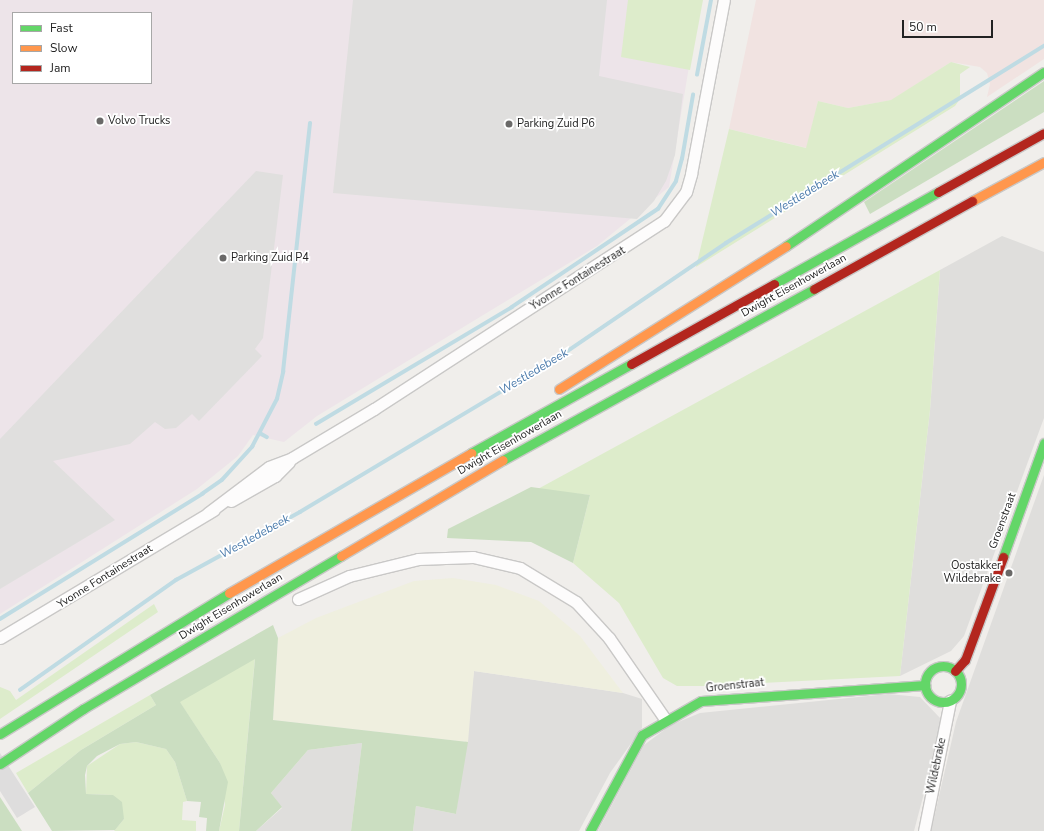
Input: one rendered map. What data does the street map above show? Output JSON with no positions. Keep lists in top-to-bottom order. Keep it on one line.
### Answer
{"streets":{"main road":["Dwight Eisenhowerlaan","Groenstraat"],"street":["Yvonne Fontainestraat","Wildebrake"]},"crossings":[["Groenstraat","Wildebrake"]],"water":["Westledebeek"],"places":["Volvo Trucks","Parking Zuid P6","Parking Zuid P4","Oostakker Wildebrake"],"legend":["Fast","Slow","Jam"],"scale_bar":"50 m"}
